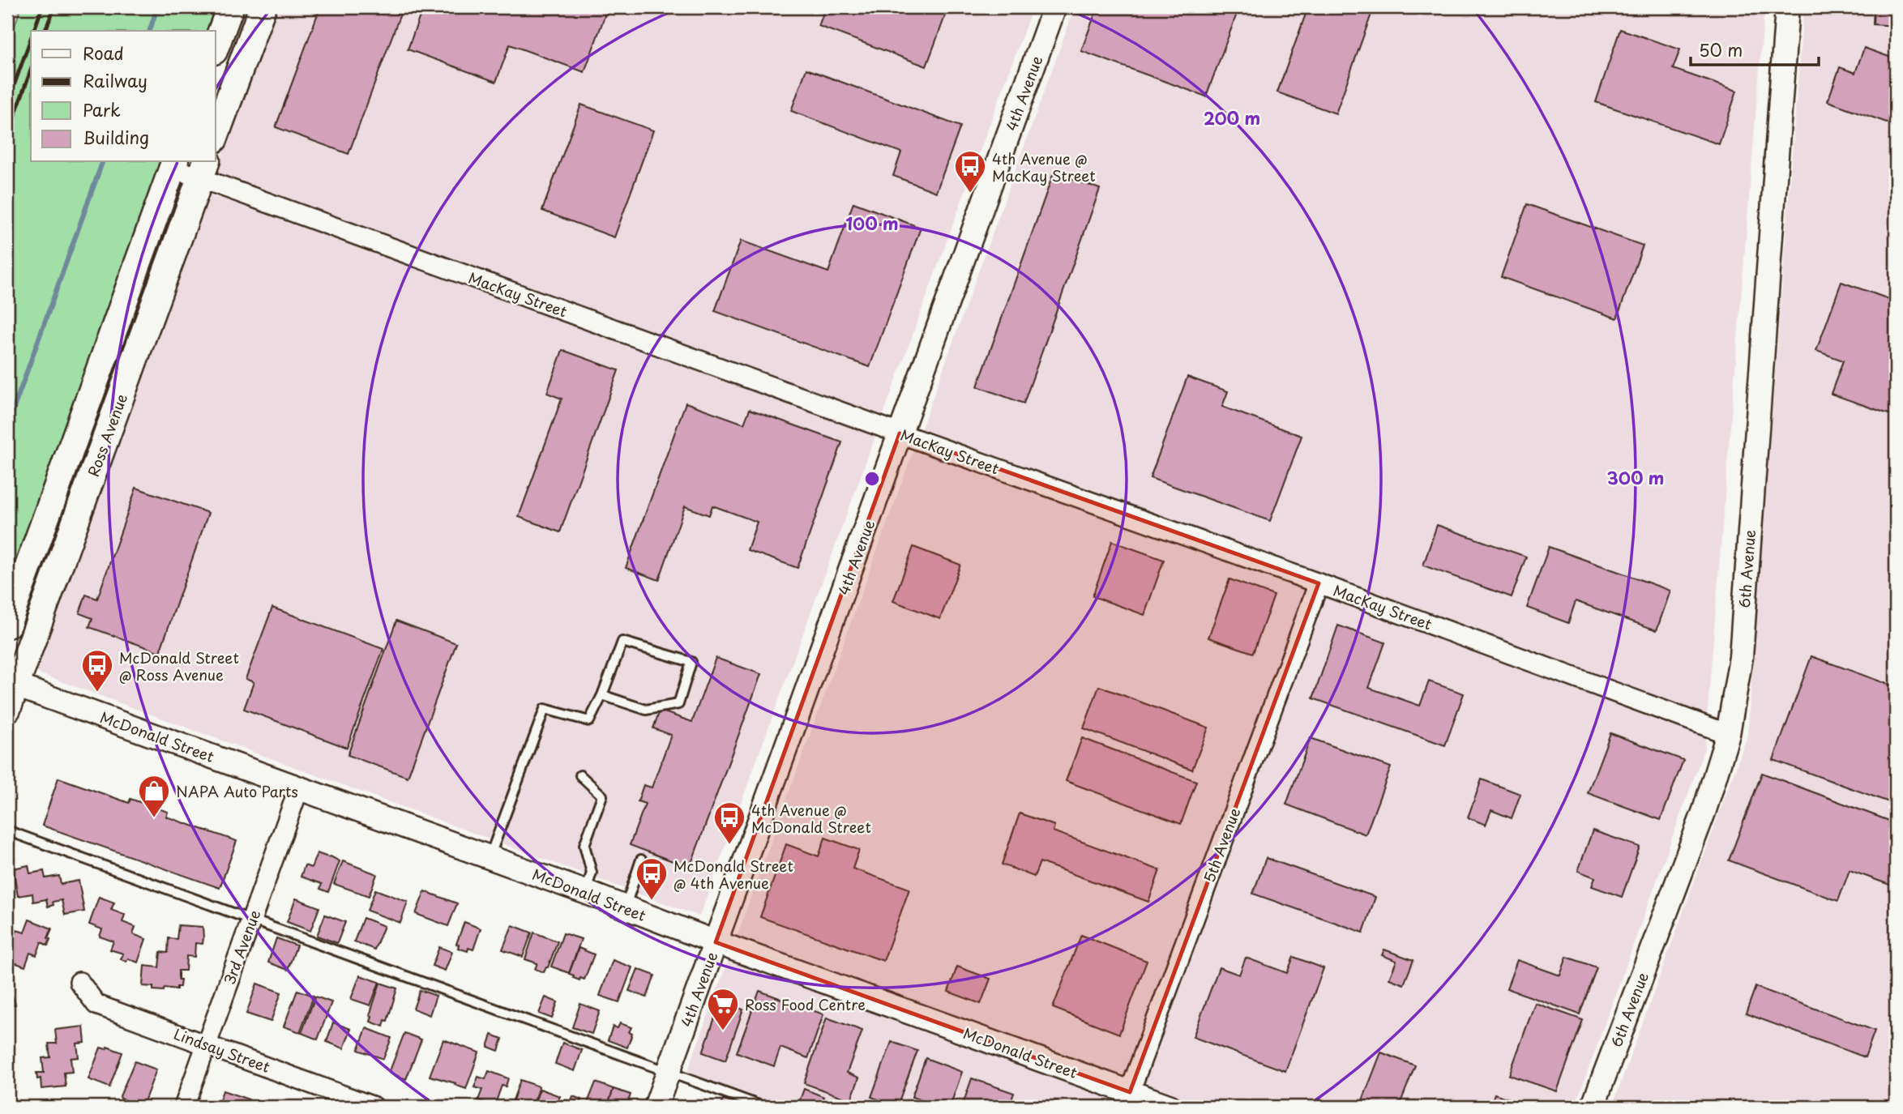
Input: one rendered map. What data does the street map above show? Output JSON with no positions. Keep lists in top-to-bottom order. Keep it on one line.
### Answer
{"streets":{"main road":["Ross Avenue"],"street":["4th Avenue","MacKay Street","6th Avenue","McDonald Street","5th Avenue","3rd Avenue","Lindsay Street"]},"crossings":[["4th Avenue","MacKay Street"],["4th Avenue","McDonald Street"],["MacKay Street","Ross Avenue"],["MacKay Street","6th Avenue"],["MacKay Street","5th Avenue"],["Ross Avenue","McDonald Street"],["McDonald Street","5th Avenue"],["McDonald Street","3rd Avenue"],["3rd Avenue","Lindsay Street"]],"places":{"bus stop":["4th Avenue @ MacKay Street","McDonald Street @ Ross Avenue","4th Avenue @ McDonald Street","McDonald Street @ 4th Avenue"],"shop":["NAPA Auto Parts"],"supermarket":["Ross Food Centre"]},"legend":["Road","Railway","Park","Building"],"scale_bar":"50 m","rings":["200 m","100 m","300 m"]}
